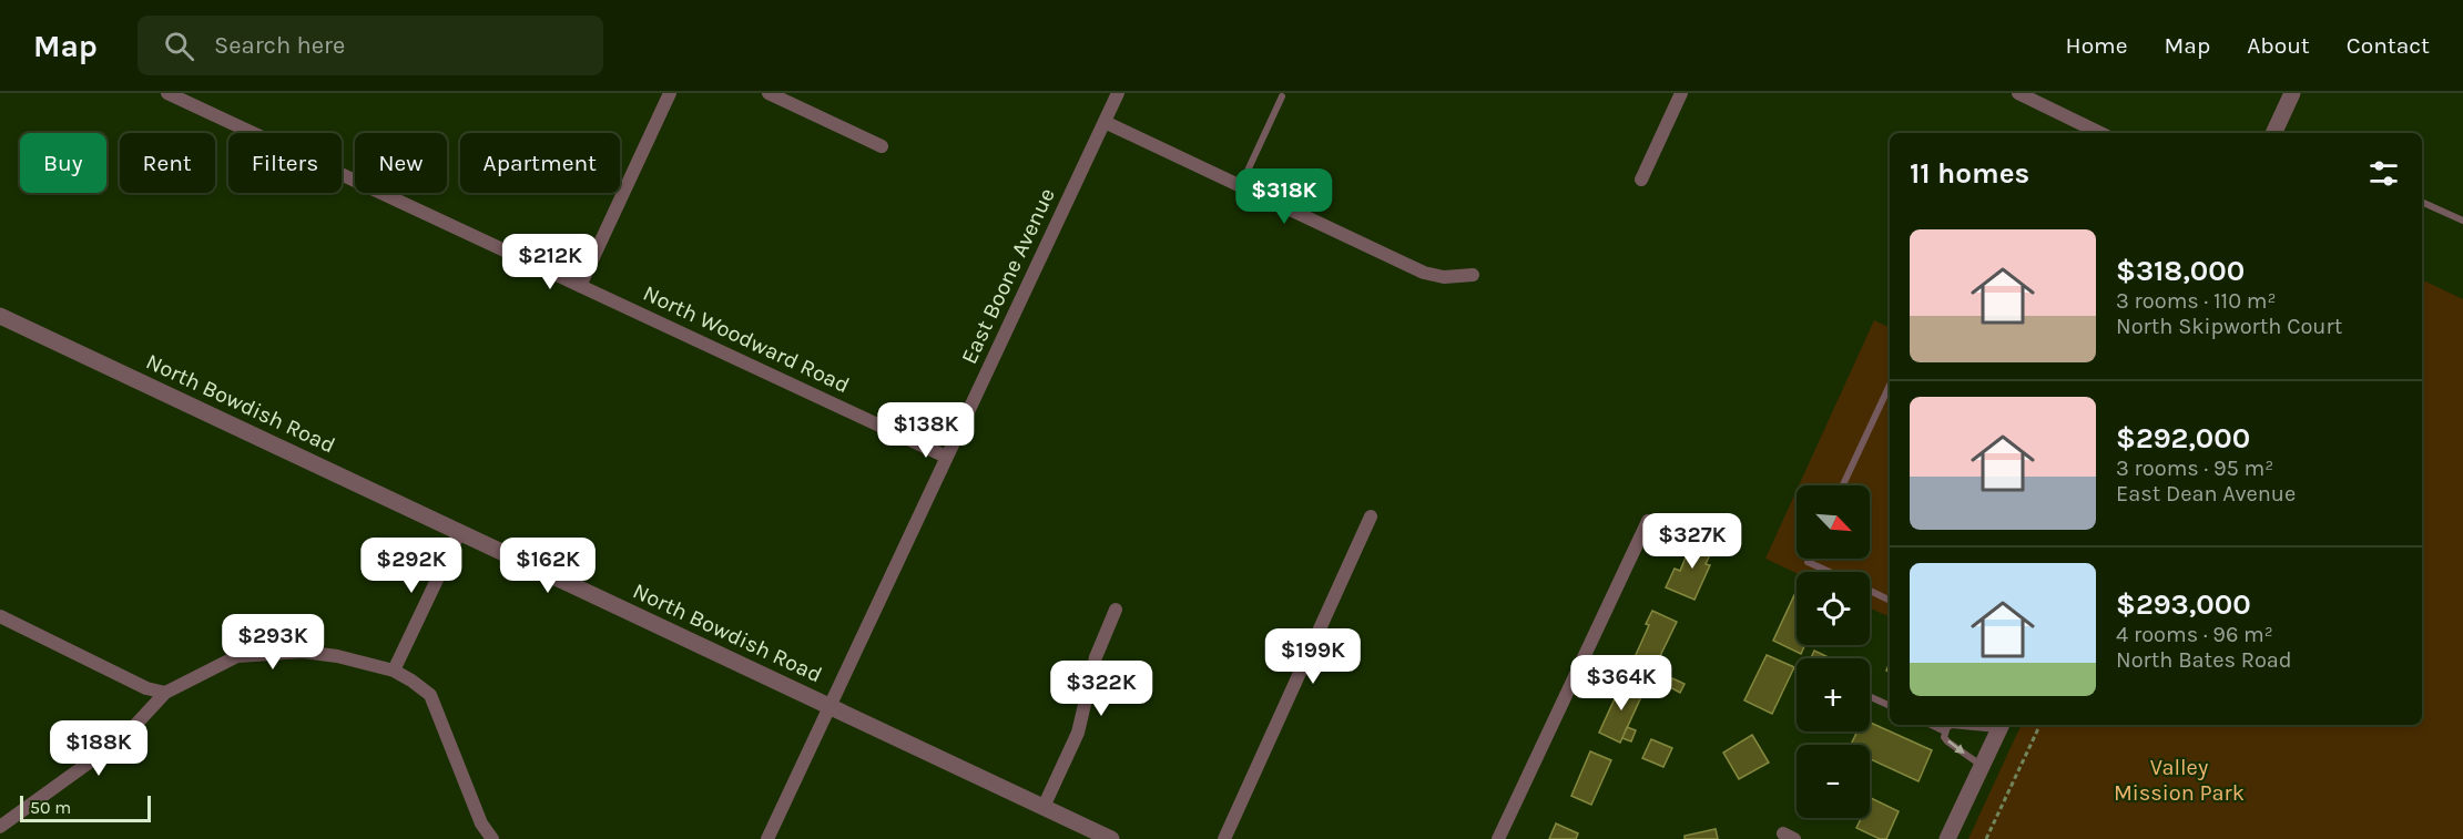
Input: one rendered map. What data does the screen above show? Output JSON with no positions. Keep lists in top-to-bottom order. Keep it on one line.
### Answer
{"streets":{"street":["East Boone Avenue","North Woodward Road","North Bowdish Road"]},"crossings":[["East Boone Avenue","North Woodward Road"],["East Boone Avenue","North Bowdish Road"]],"parks":["Valley Mission Park"],"scale_bar":"50 m","north":"bottom right","page":{"header":"Map","search":"Search here","nav":["Home","Map","About","Contact"],"chip":["Buy","Rent","Filters","New","Apartment"],"heading":"11 homes","price":["$318K","$212K","$138K","$327K","$292K","$162K","$293K","$199K","$364K","$322K","$188K"],"list":[{"name":"$318,000","note":"3 rooms · 110 m² · North Skipworth Court"},{"name":"$292,000","note":"3 rooms · 95 m² · East Dean Avenue"},{"name":"$293,000","note":"4 rooms · 96 m² · North Bates Road"}],"map_buttons":["+","−"],"scale":"50 m"}}
